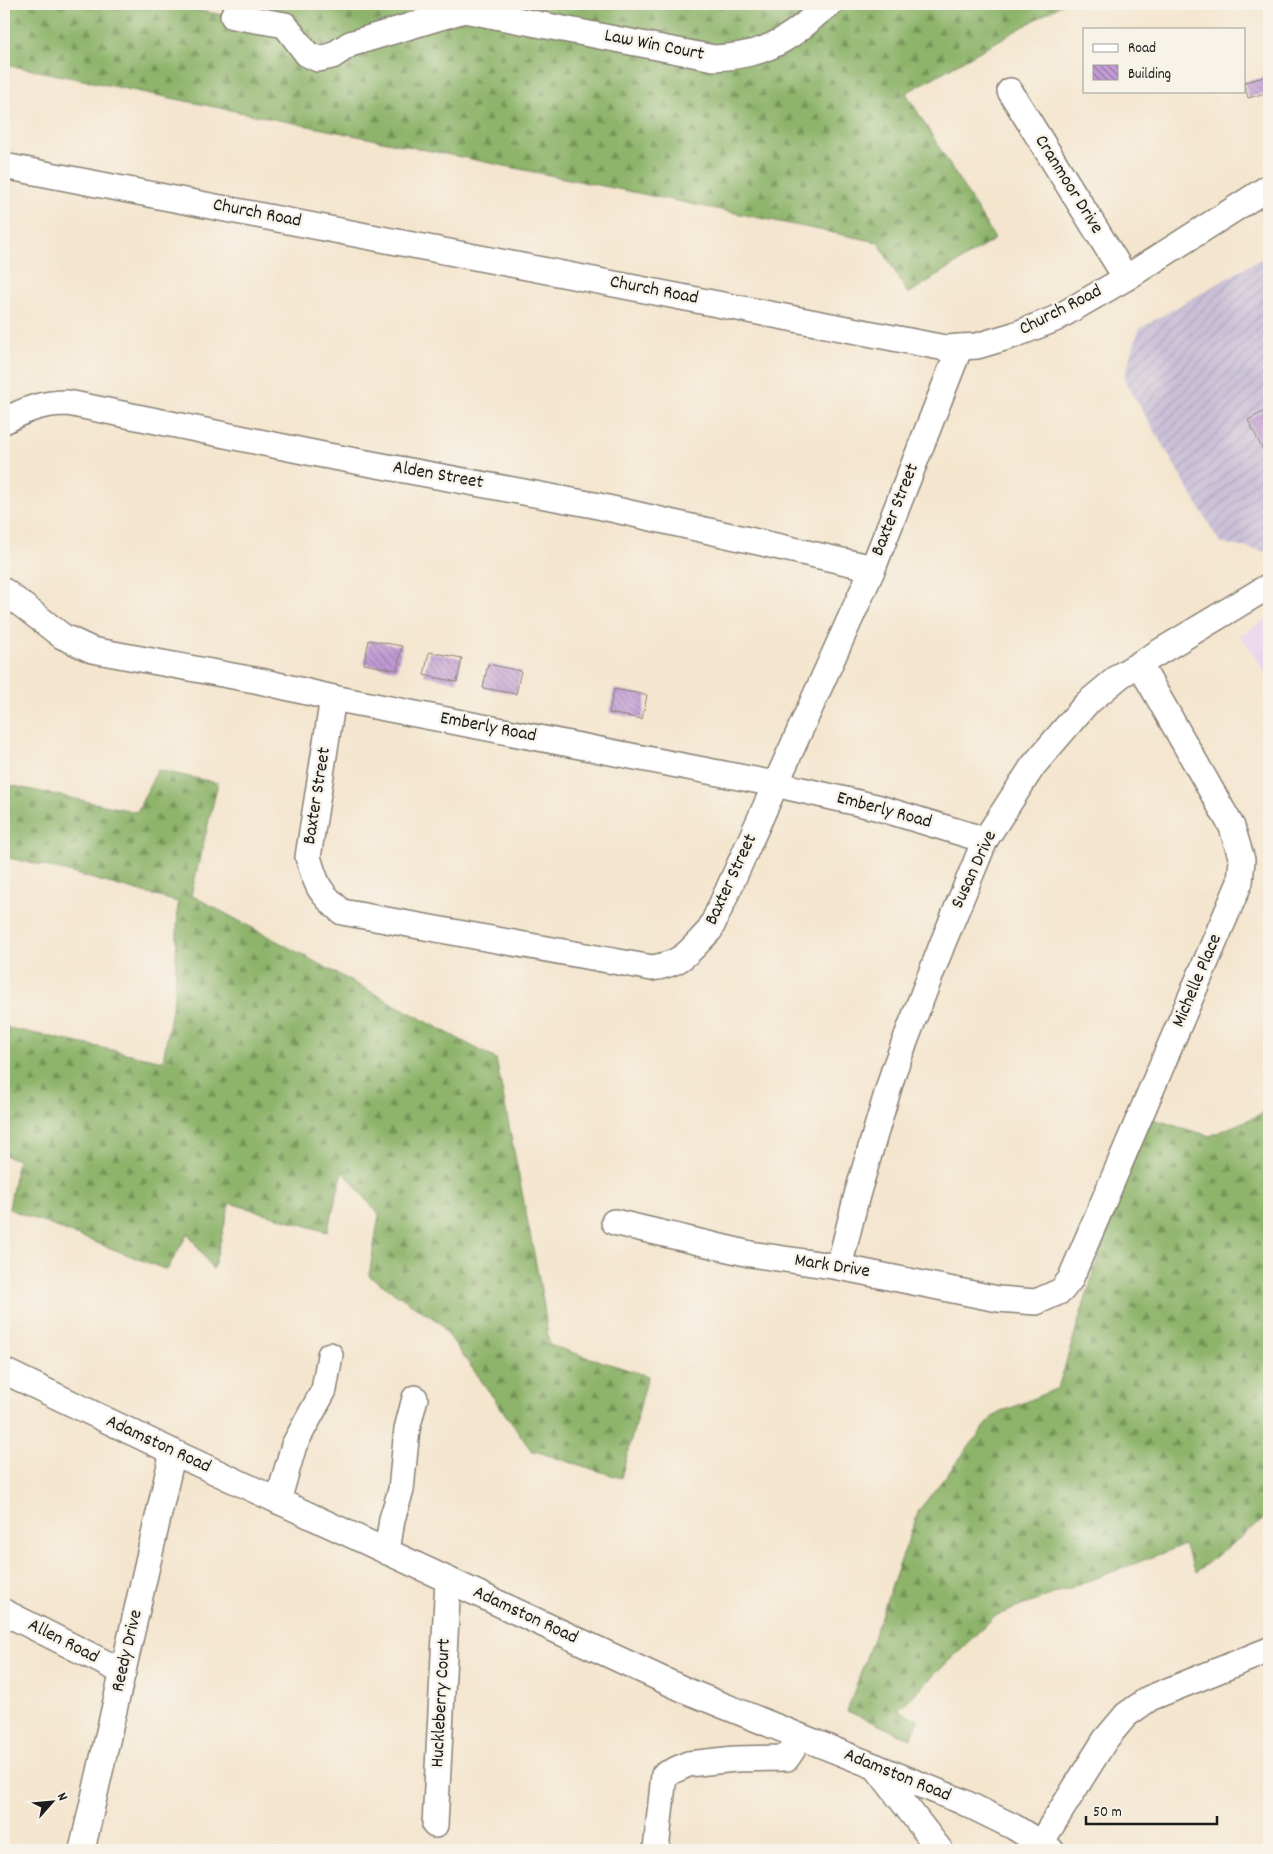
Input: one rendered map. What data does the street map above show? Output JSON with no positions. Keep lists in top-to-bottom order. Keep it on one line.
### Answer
{"streets":{"street":["Law Win Court","Cranmoor Drive","Church Road","Alden Street","Baxter Street","Emberly Road","Susan Drive","Michelle Place","Mark Drive","Adamston Road","Allen Road","Reedy Drive","Huckleberry Court"]},"crossings":[["Cranmoor Drive","Church Road"],["Church Road","Baxter Street"],["Alden Street","Baxter Street"],["Baxter Street","Emberly Road"],["Emberly Road","Susan Drive"],["Susan Drive","Michelle Place"],["Susan Drive","Mark Drive"],["Michelle Place","Mark Drive"],["Adamston Road","Reedy Drive"],["Adamston Road","Huckleberry Court"],["Allen Road","Reedy Drive"]],"legend":["Road","Building"],"scale_bar":"50 m","north":"top right"}
